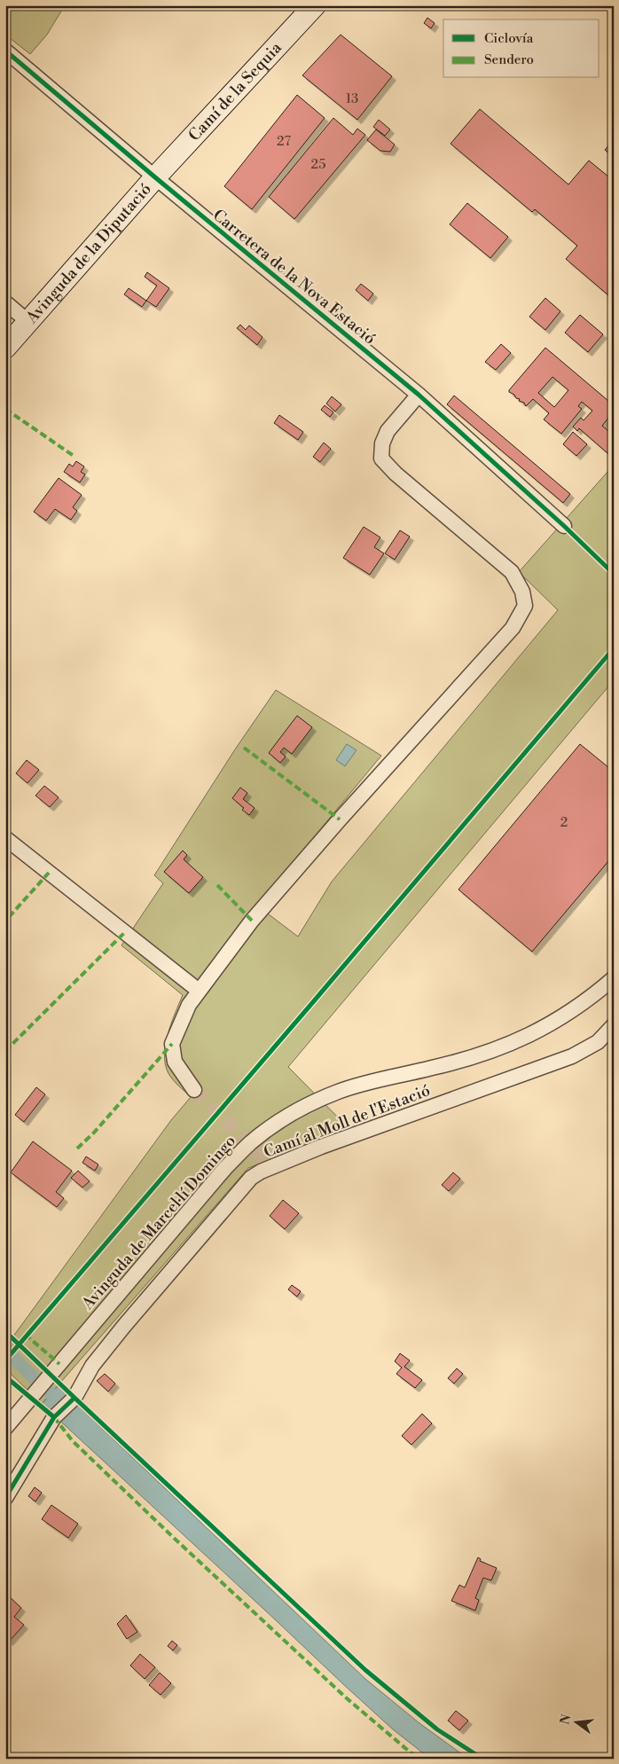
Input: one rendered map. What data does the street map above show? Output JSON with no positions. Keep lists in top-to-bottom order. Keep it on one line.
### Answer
{"streets":{"street":["Camí de la Sequia","Avinguda de la Diputació","Carretera de la Nova Estació","Camí al Moll de l'Estació","Avinguda de Marcel·lí Domingo"]},"crossings":[["Camí de la Sequia","Avinguda de la Diputació"],["Camí de la Sequia","Carretera de la Nova Estació"],["Avinguda de la Diputació","Carretera de la Nova Estació"]],"house_numbers":["13","27","25","2"],"legend":["Ciclovía","Sendero"],"north":"left"}
